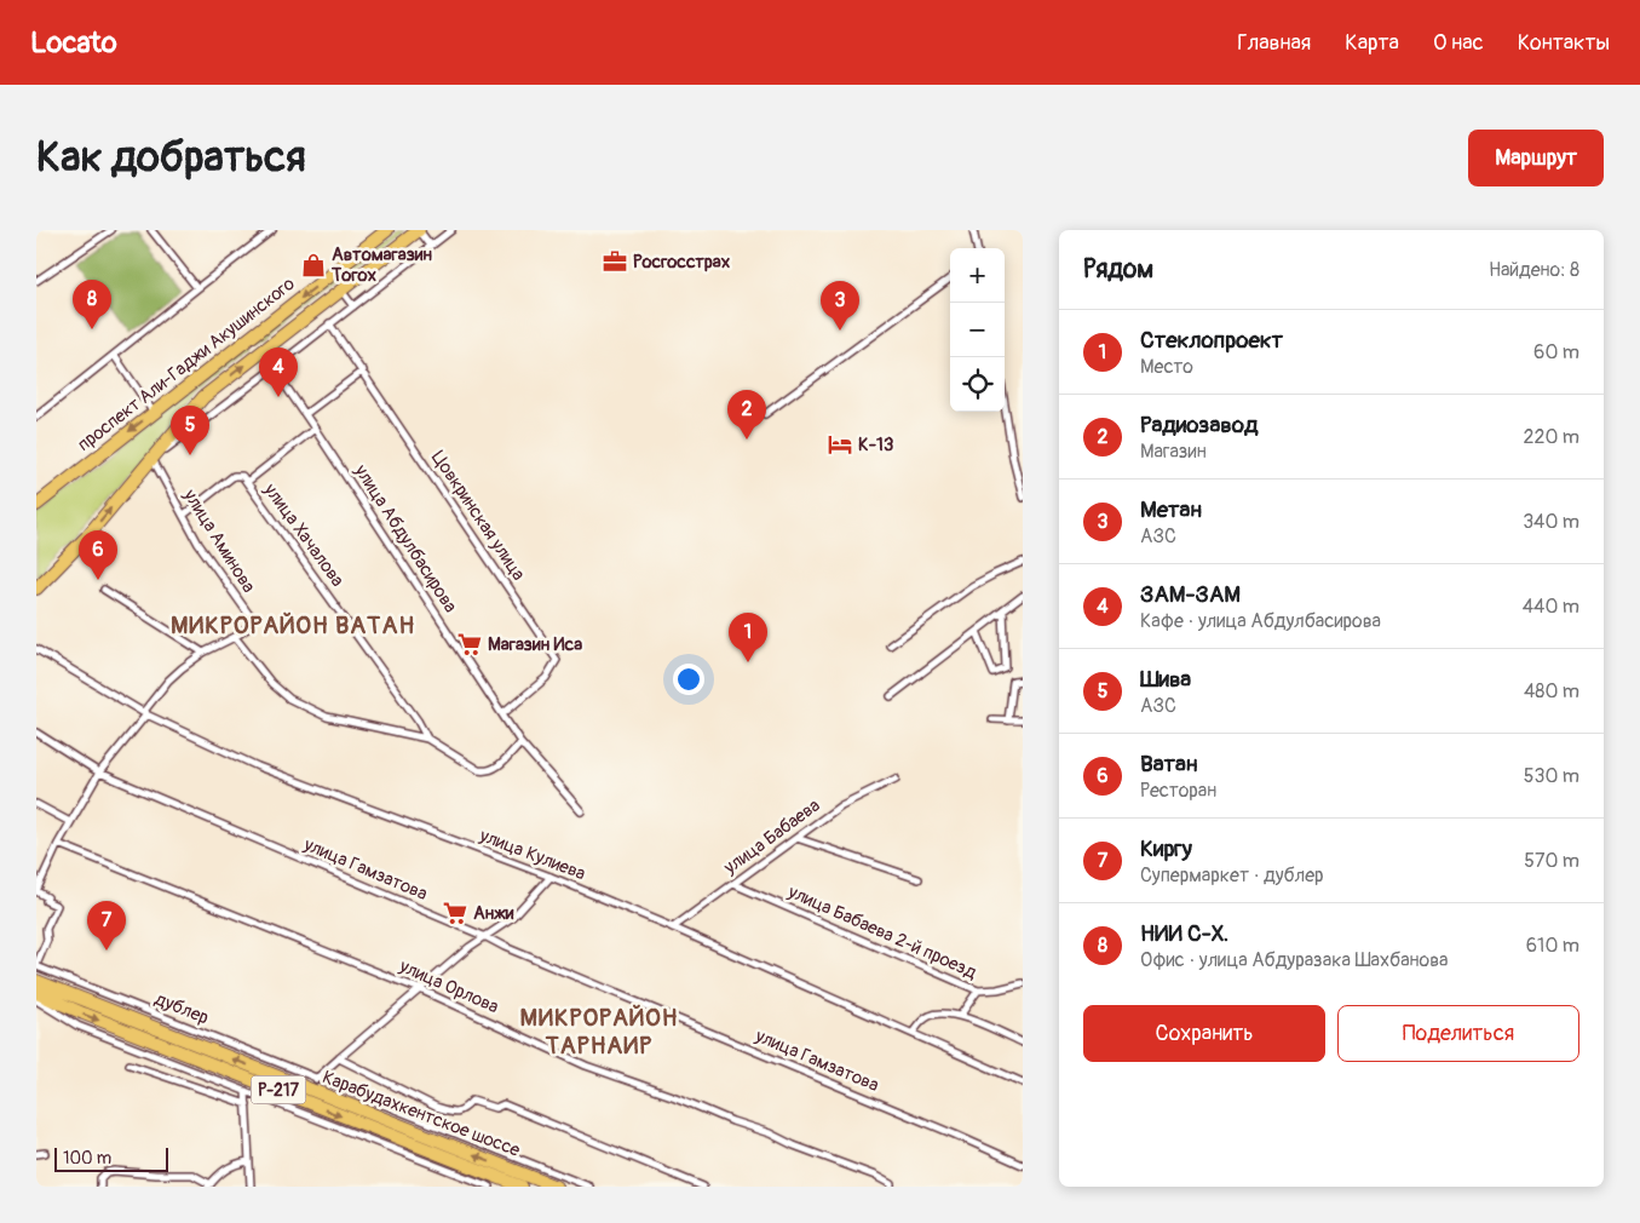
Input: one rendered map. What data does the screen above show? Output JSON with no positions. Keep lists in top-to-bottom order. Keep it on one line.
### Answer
{"streets":{"highway":["проспект Али-Гаджи Акушинского","Р-217","Карабудахкентское шоссе"],"street":["Цовкринская улица","улица Хачалова","улица Абдулбасирова","улица Аминова","улица Бабаева","улица Кулиева","улица Гамзатова","улица Бабаева 2-й проезд","улица Орлова","дублер"]},"crossings":[["проспект Али-Гаджи Акушинского","улица Аминова"],["Цовкринская улица","улица Абдулбасирова"],["улица Хачалова","улица Аминова"],["улица Бабаева","улица Кулиева"],["улица Бабаева","улица Бабаева 2-й проезд"]],"districts":["МИКРОРАЙОН ВАТАН","МИКРОРАЙОН ТАРНАИР"],"places":{"office":["Росгосстрах"],"shop":["Автомагазин Тогох"],"hotel":["К-13"],"supermarket":["Магазин Иса","Анжи"]},"scale_bar":"100 m","page":{"header":"Locato","nav":["Главная","Карта","О нас","Контакты"],"buttons":["Маршрут",["Сохранить","Поделиться"]],"title":"Как добраться","heading":["Рядом","Найдено: 8"],"map_buttons":["+","−"],"pins":["8","3","4","2","5","6","1","7"],"list":[{"mark":"1","name":"Стеклопроект","note":"Место","value":"60 m"},{"mark":"2","name":"Радиозавод","note":"Магазин","value":"220 m"},{"mark":"3","name":"Метан","note":"АЗС","value":"340 m"},{"mark":"4","name":"ЗАМ-ЗАМ","note":"Кафе · улица Абдулбасирова","value":"440 m"},{"mark":"5","name":"Шива","note":"АЗС","value":"480 m"},{"mark":"6","name":"Ватан","note":"Ресторан","value":"530 m"},{"mark":"7","name":"Киргу","note":"Супермаркет · дублер","value":"570 m"},{"mark":"8","name":"НИИ С-Х.","note":"Офис · улица Абдуразака Шахбанова","value":"610 m"}],"scale":"100 m"}}
